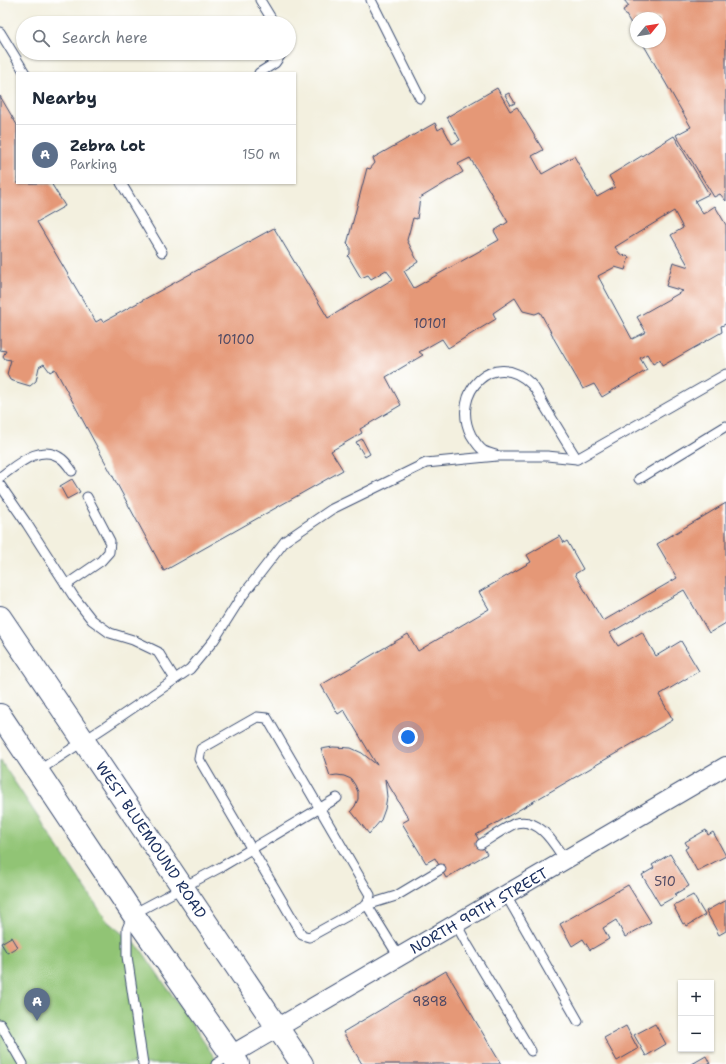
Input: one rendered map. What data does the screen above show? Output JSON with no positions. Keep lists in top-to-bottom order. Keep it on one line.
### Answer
{"streets":{"main road":["WEST BLUEMOUND ROAD"],"street":["NORTH 99TH STREET"]},"crossings":[["WEST BLUEMOUND ROAD","NORTH 99TH STREET"]],"house_numbers":["10101","10100","510","9898"],"north":"top right","page":{"search":"Search here","heading":"Nearby","list":[{"mark":"A","name":"Zebra Lot","note":"Parking","value":"150 m"}],"map_buttons":["+","−"],"pins":"A"}}
